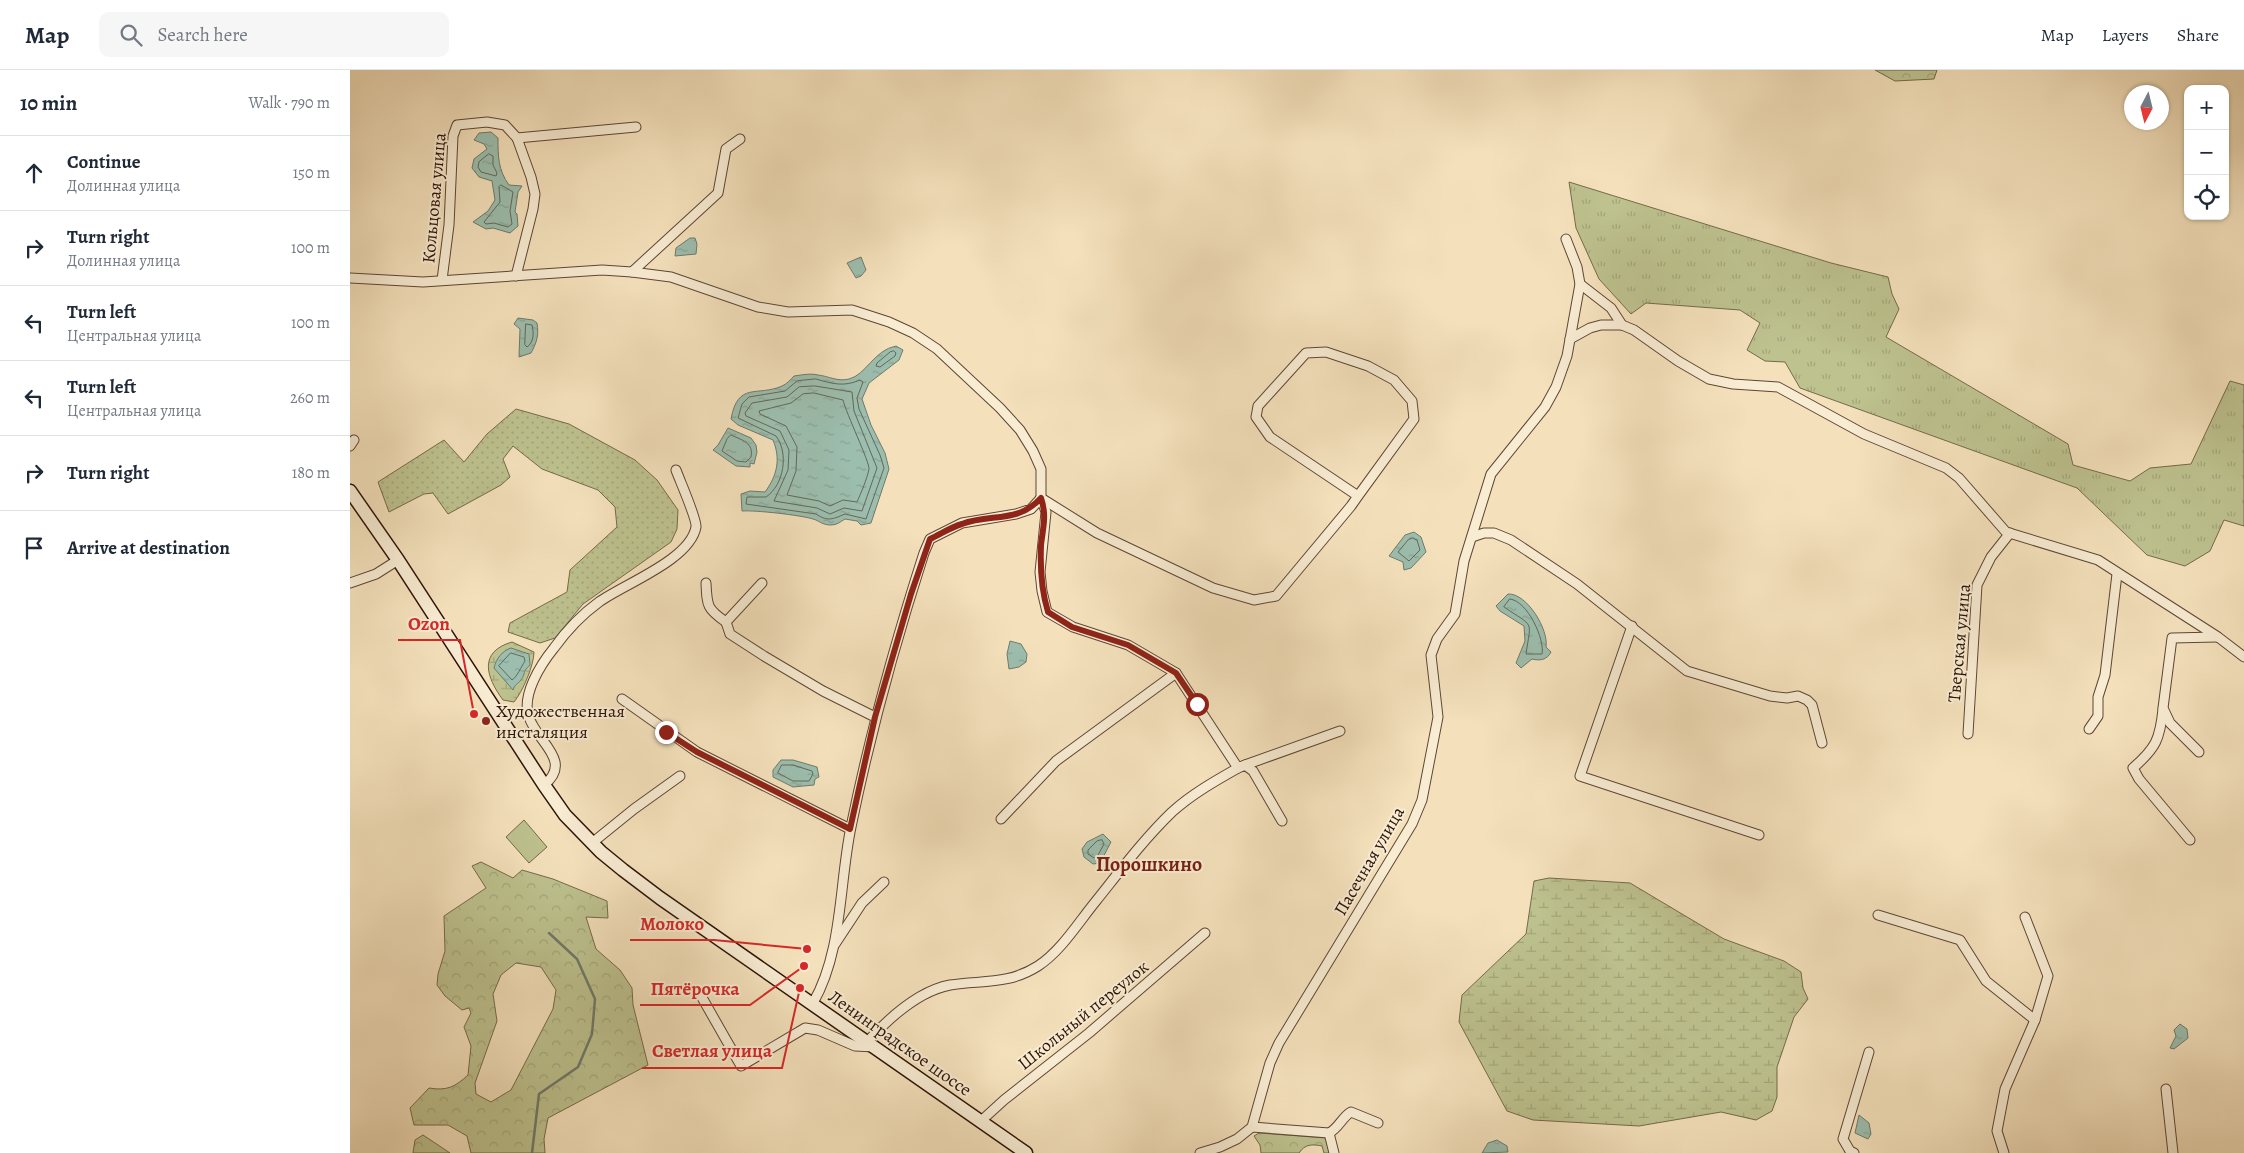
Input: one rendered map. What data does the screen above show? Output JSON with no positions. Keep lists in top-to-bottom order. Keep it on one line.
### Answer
{"streets":{"main road":["Ленинградское шоссе"],"street":["Кольцовая улица","Тверская улица","Пасечная улица","Школьный переулок"]},"crossings":[["Школьный переулок","Ленинградское шоссе"]],"districts":["Порошкино"],"places":["Ozon","Художественная инсталяция","Молоко","Пятёрочка","Светлая улица"],"north":"bottom","page":{"header":"Map","search":"Search here","nav":["Map","Layers","Share"],"heading":["10 min","Walk · 790 m"],"map_buttons":["+","−"],"list":[["Continue","Долинная улица","150 m"],["Turn right","Долинная улица","100 m"],["Turn left","Центральная улица","100 m"],["Turn left","Центральная улица","260 m"],["Turn right","180 m"],"Arrive at destination"]}}
